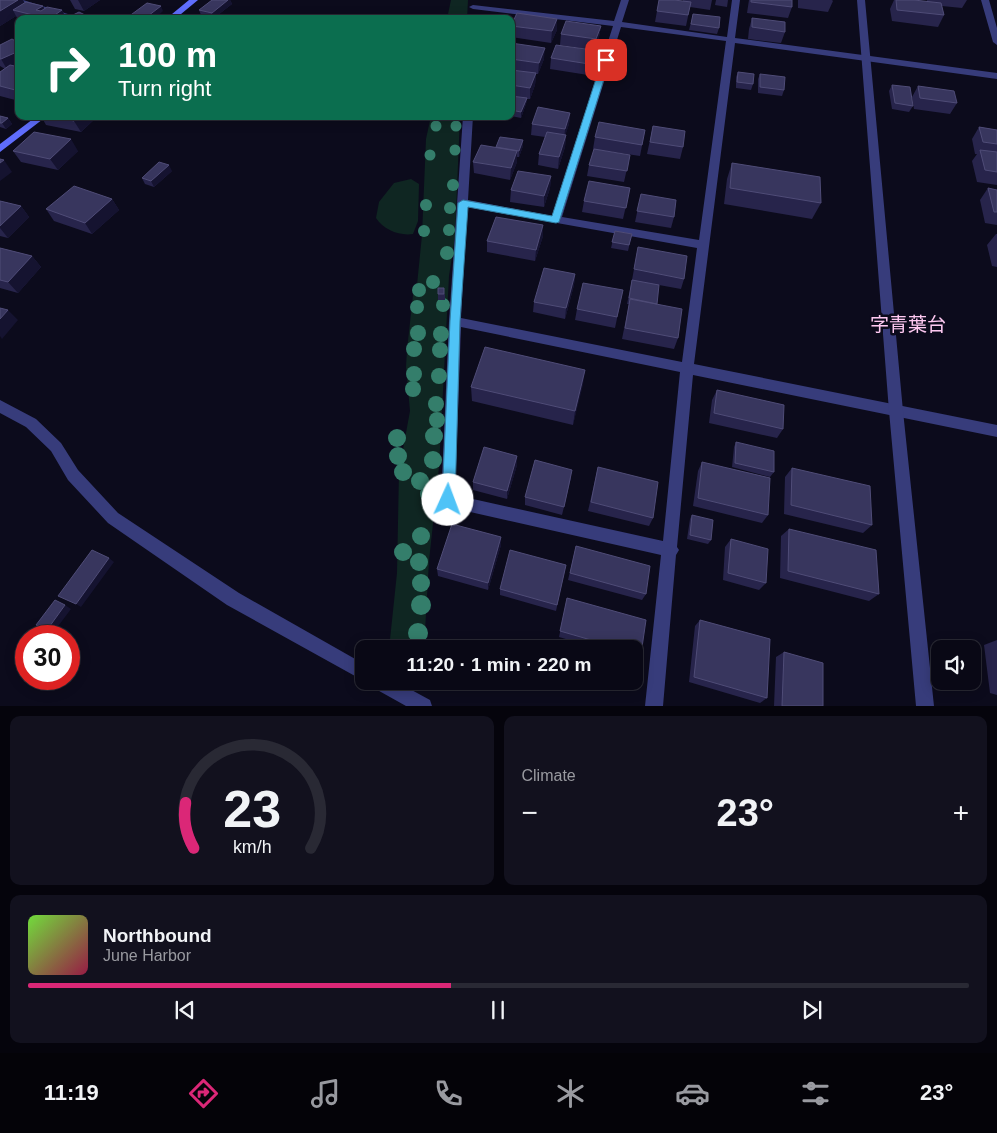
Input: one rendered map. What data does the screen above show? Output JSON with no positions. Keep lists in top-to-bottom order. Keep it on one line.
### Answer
{"districts":["字青葉台"],"page":{"turn":["100 m","Turn right"],"limit":"30","trip":"11:20 · 1 min · 220 m","tile":"Climate","heat":["−","23°","+"],"song":["Northbound","June Harbor"],"tabs":["11:19","23°"],"gauge":["23","km/h"]}}
